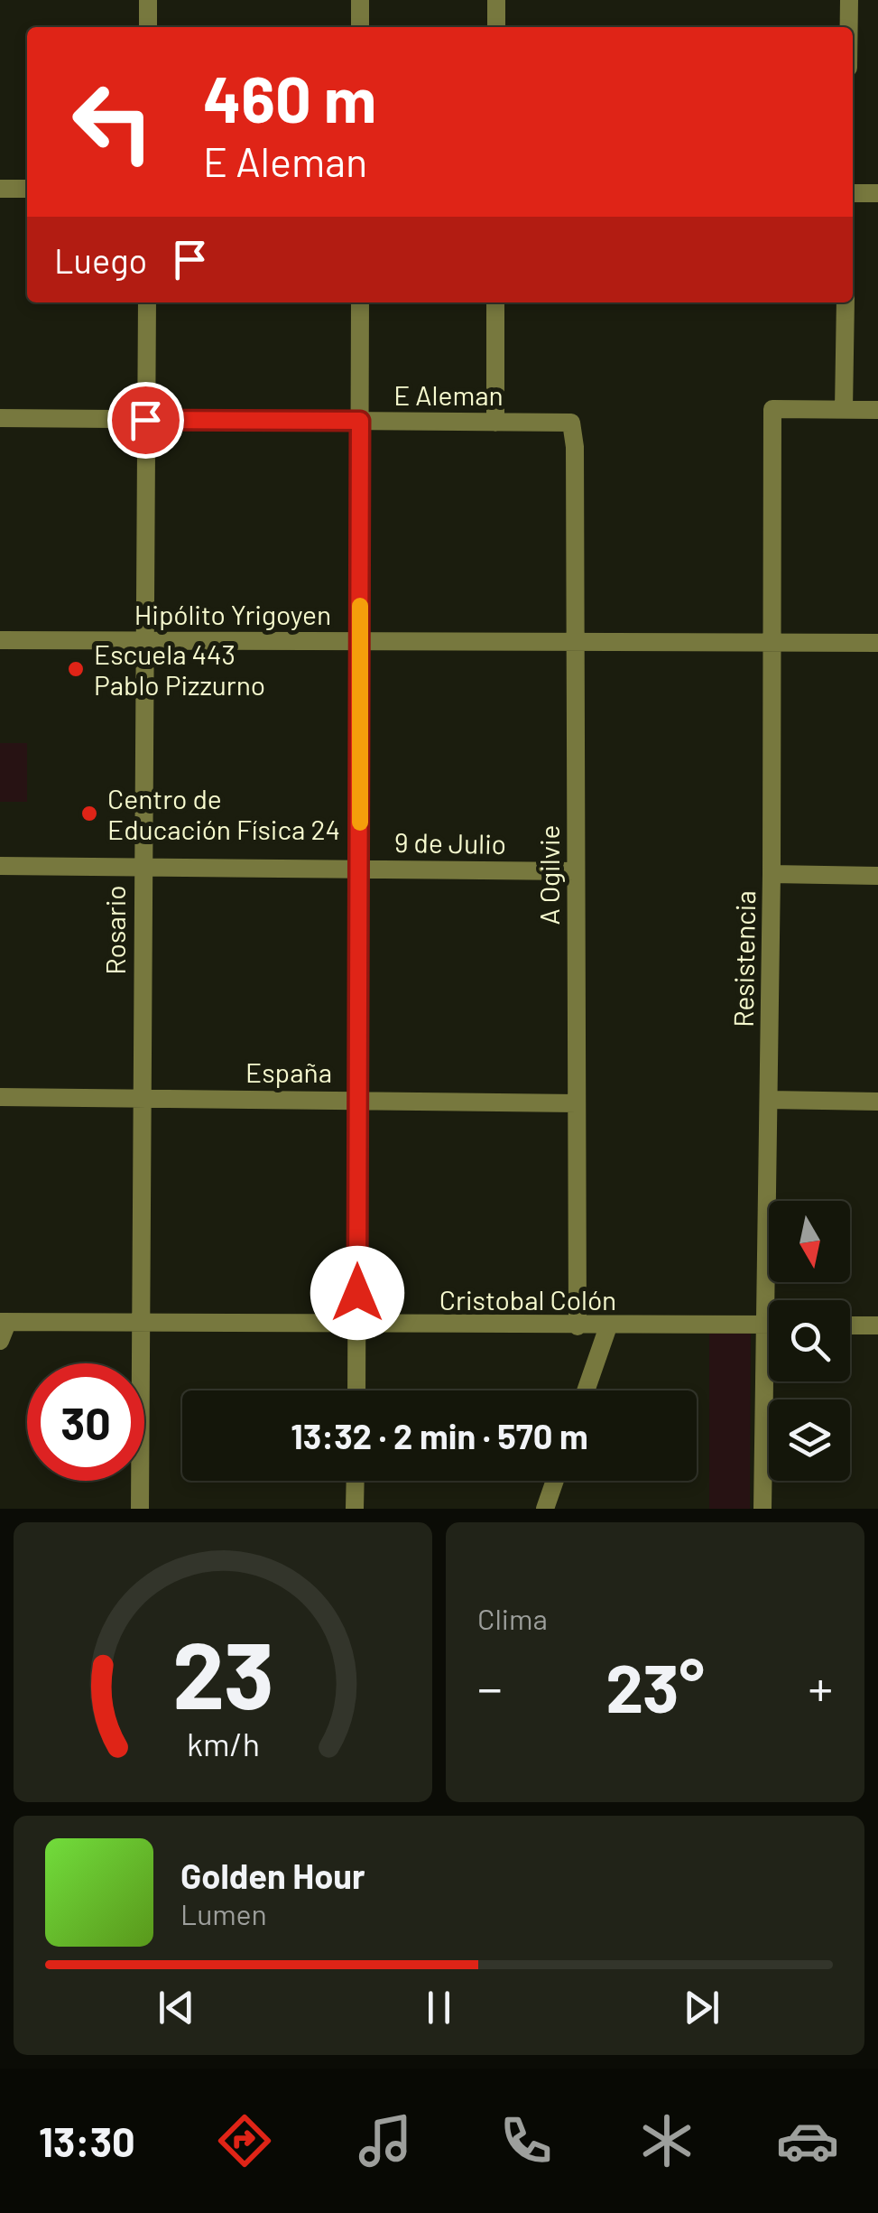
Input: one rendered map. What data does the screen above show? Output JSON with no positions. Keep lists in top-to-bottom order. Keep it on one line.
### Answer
{"streets":{"street":["E Aleman","Hipólito Yrigoyen","9 de Julio","A Ogilvie","Rosario","Resistencia","España","Cristobal Colón"]},"crossings":[["E Aleman","A Ogilvie"],["E Aleman","Rosario"],["Hipólito Yrigoyen","A Ogilvie"],["Hipólito Yrigoyen","Rosario"],["Hipólito Yrigoyen","Resistencia"],["9 de Julio","A Ogilvie"],["9 de Julio","Rosario"],["A Ogilvie","España"],["A Ogilvie","Cristobal Colón"],["Rosario","España"],["Rosario","Cristobal Colón"],["Resistencia","Cristobal Colón"]],"places":["Escuela 443 Pablo Pizzurno","Centro de Educación Física 24"],"north":"bottom","page":{"turn":["460 m","E Aleman"],"then":"Luego","limit":"30","trip":"13:32 · 2 min · 570 m","tile":"Clima","heat":["−","23°","+"],"song":["Golden Hour","Lumen"],"tabs":"13:30","gauge":["23","km/h"]}}
